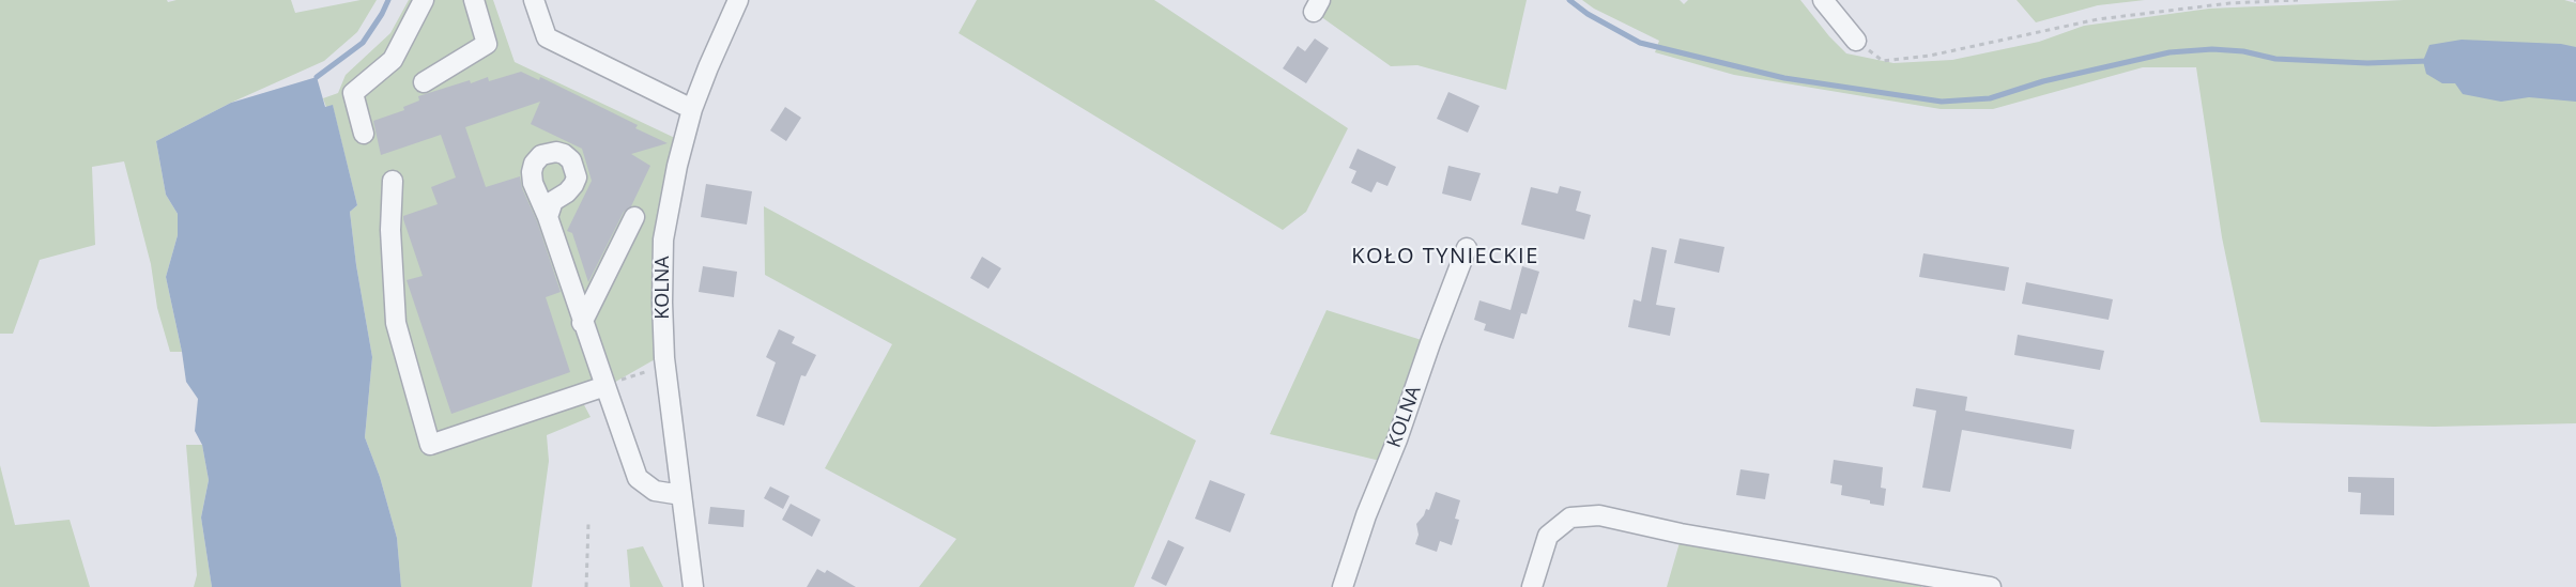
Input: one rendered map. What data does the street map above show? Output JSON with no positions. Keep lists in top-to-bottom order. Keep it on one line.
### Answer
{"streets":{"street":["KOLNA"]},"districts":["KOŁO TYNIECKIE"]}
